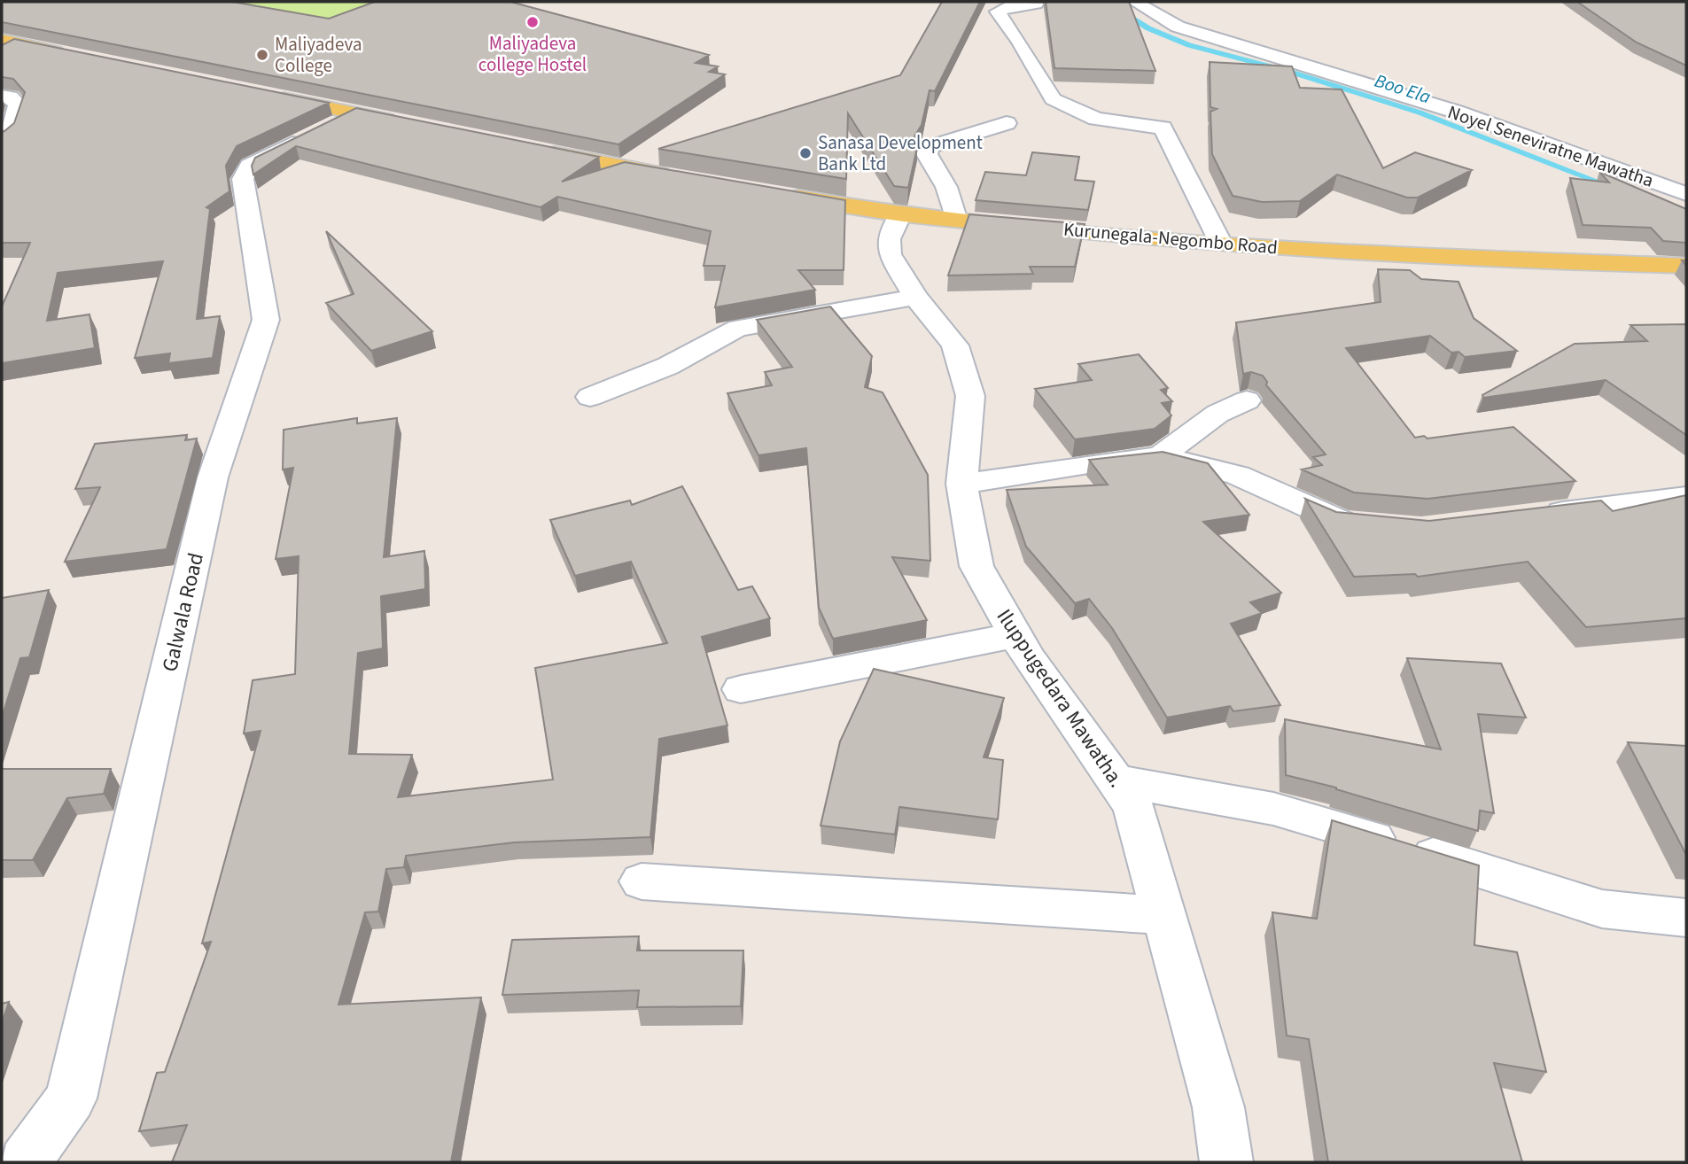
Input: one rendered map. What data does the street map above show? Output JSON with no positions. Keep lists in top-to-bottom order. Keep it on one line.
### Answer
{"streets":{"main road":["Kurunegala-Negombo Road"],"street":["Noyel Seneviratne Mawatha","Galwala Road","Iluppugedara Mawatha."]},"crossings":[["Kurunegala-Negombo Road","Iluppugedara Mawatha."]],"water":["Boo Ela"],"places":["Maliyadeva college Hostel","Maliyadeva College","Sanasa Development Bank Ltd"]}
